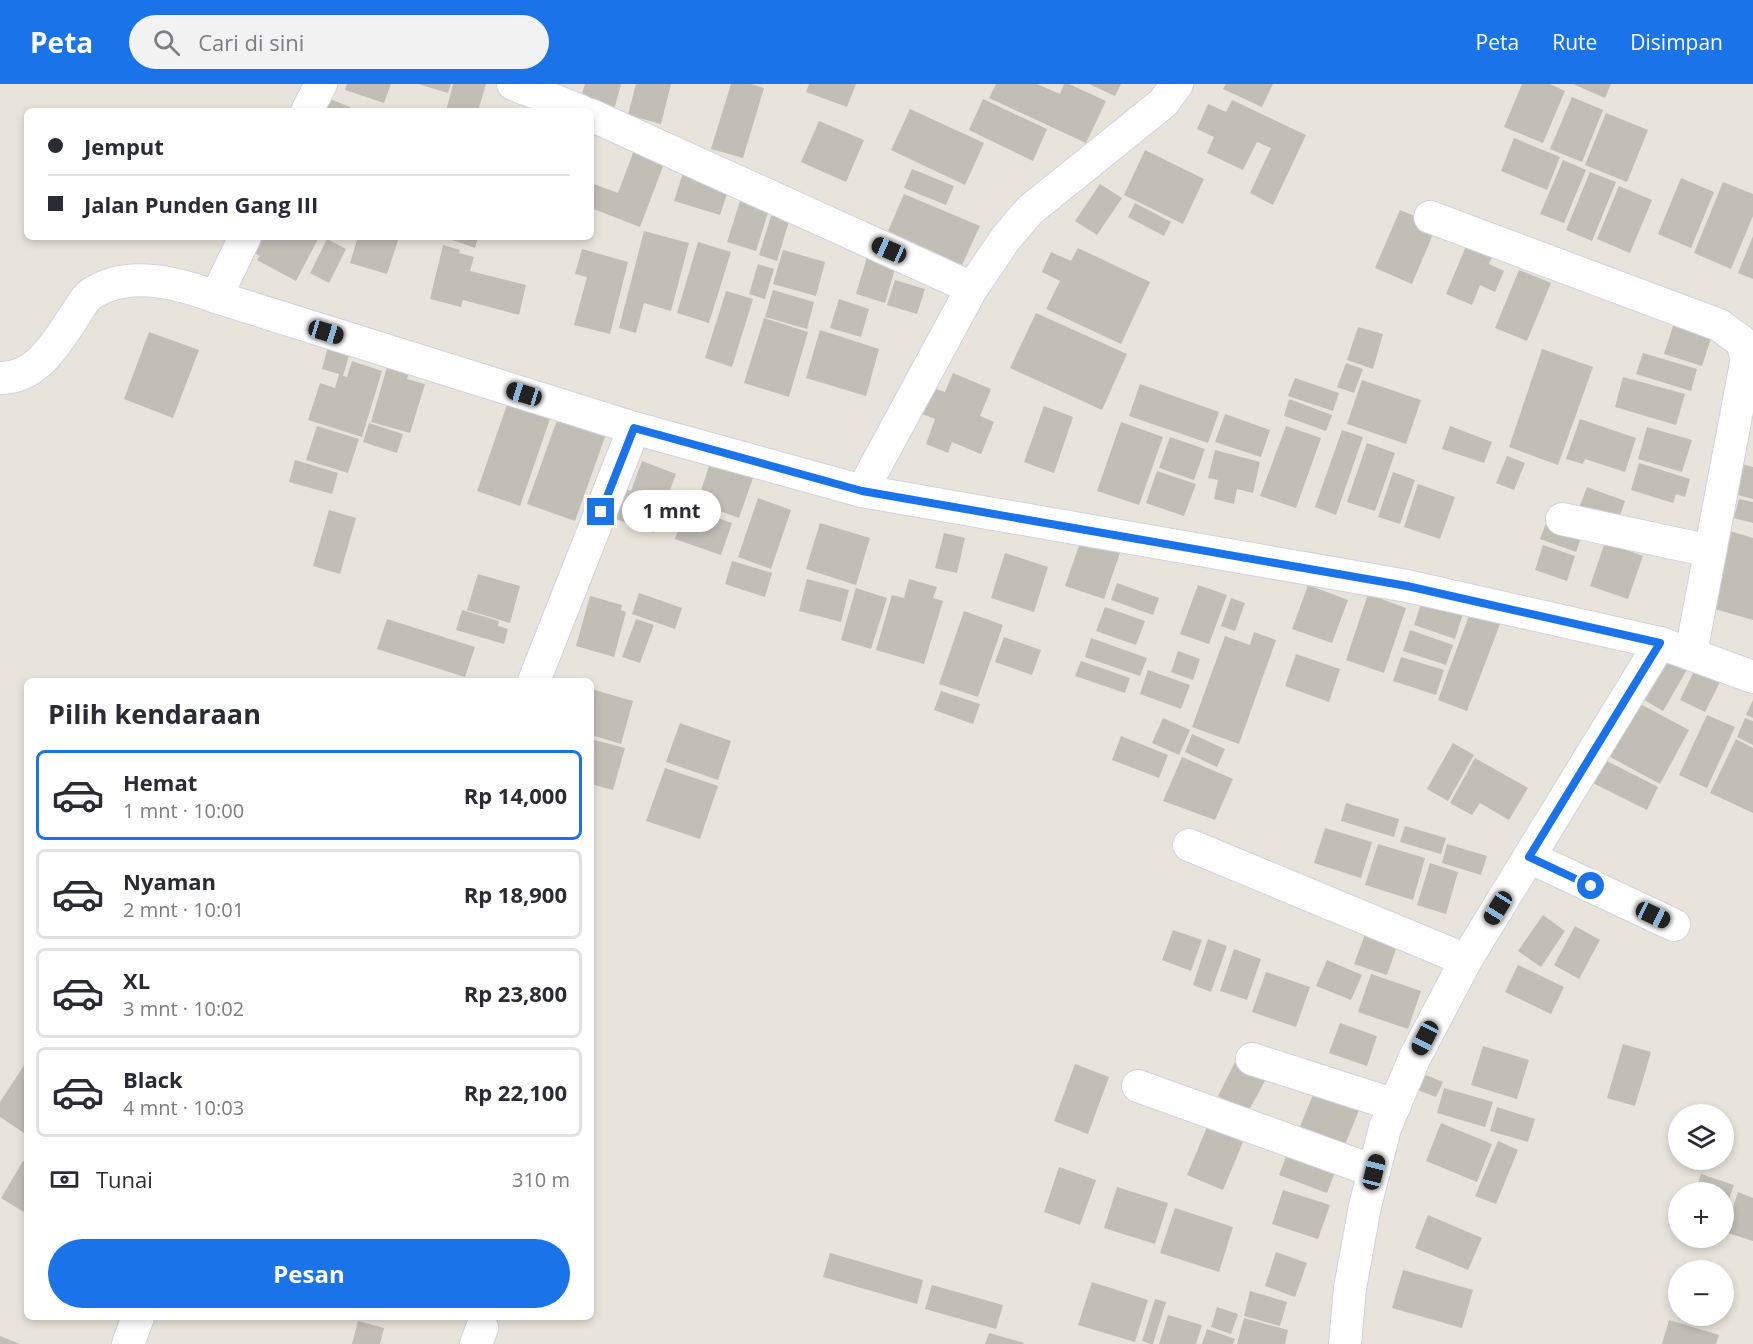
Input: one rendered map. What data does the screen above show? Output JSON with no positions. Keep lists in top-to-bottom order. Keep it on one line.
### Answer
{"page":{"header":"Peta","search":"Cari di sini","nav":["Peta","Rute","Disimpan"],"banner":["Jemput","Jalan Punden Gang III"],"bubble":"1 mnt","heading":"Pilih kendaraan","list":[{"name":"Hemat","note":"1 mnt · 10:00","value":"Rp 14,000"},{"name":"Nyaman","note":"2 mnt · 10:01","value":"Rp 18,900"},{"name":"XL","note":"3 mnt · 10:02","value":"Rp 23,800"},{"name":"Black","note":"4 mnt · 10:03","value":"Rp 22,100"}],"map_buttons":["+","−"],"pay":["Tunai","310 m"],"buttons":"Pesan"}}
